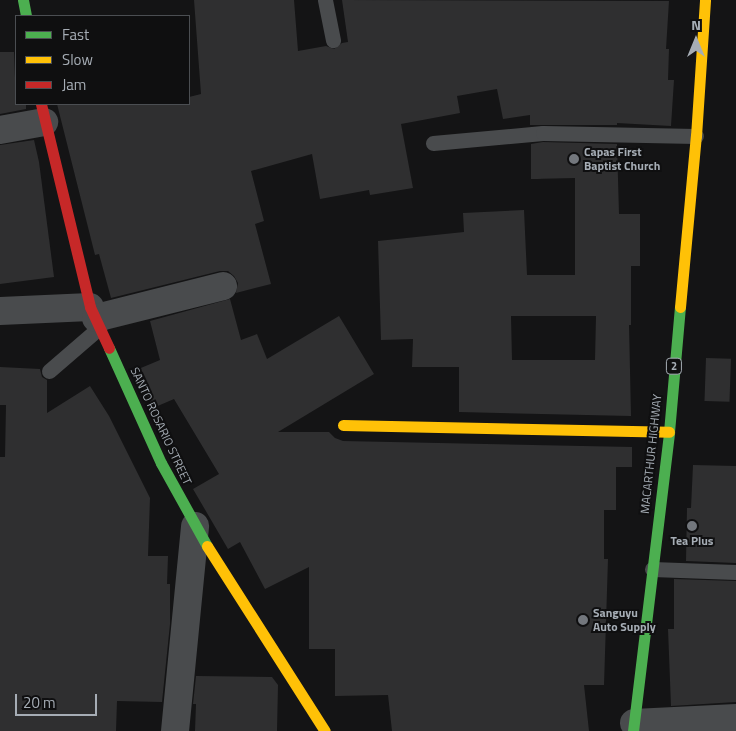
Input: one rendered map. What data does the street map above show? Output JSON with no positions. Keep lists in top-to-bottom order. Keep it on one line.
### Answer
{"streets":{"main road":["2","SANTO ROSARIO STREET","MACARTHUR HIGHWAY"]},"places":["Capas First Baptist Church","Tea Plus","Sanguyu Auto Supply"],"legend":["Fast","Slow","Jam"],"scale_bar":"20 m","north":"top"}
